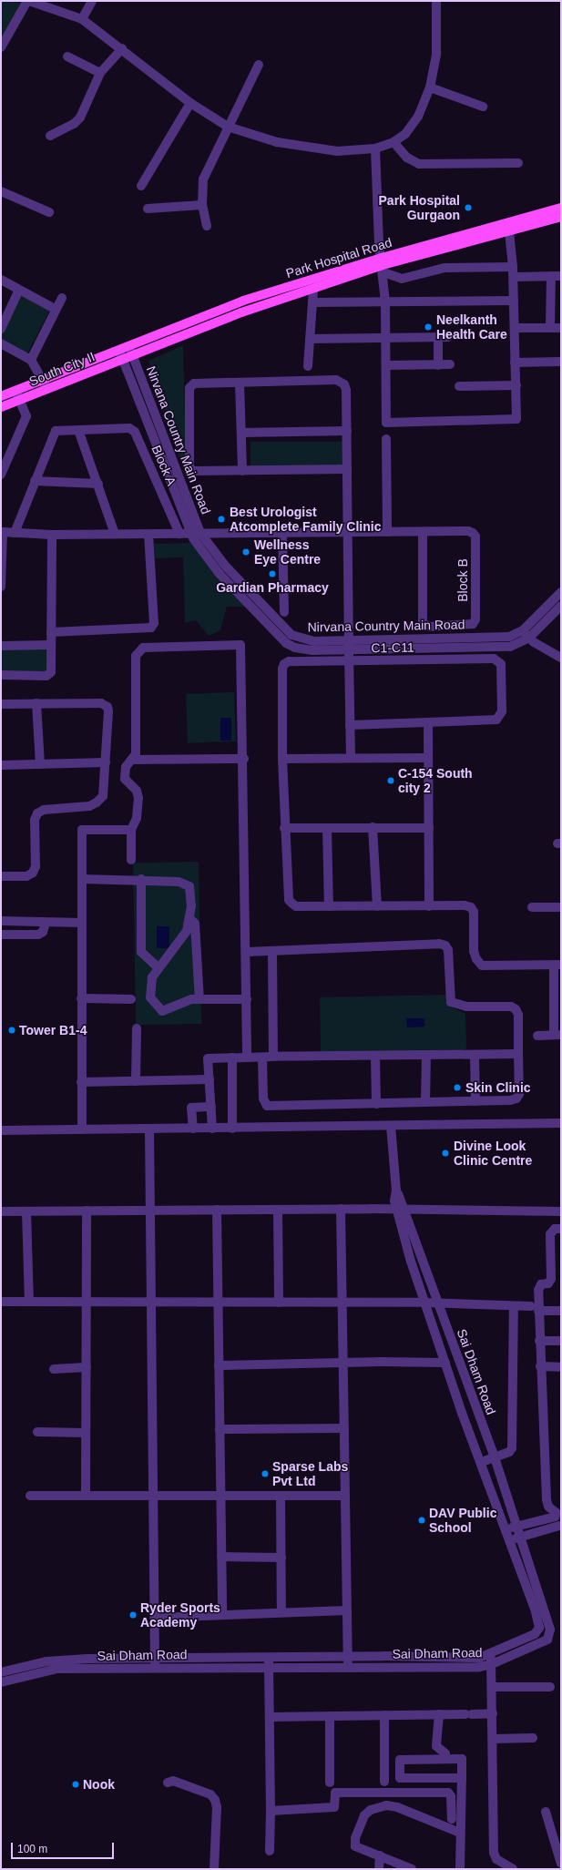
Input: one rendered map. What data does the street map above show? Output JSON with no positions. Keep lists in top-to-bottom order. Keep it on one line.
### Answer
{"streets":{"main road":["Park Hospital Road","South City II"],"street":["Nirvana Country Main Road","Block A","Block B","C1-C11","Sai Dham Road"]},"crossings":[["Park Hospital Road","South City II"],["Park Hospital Road","Nirvana Country Main Road"],["South City II","Nirvana Country Main Road"],["Nirvana Country Main Road","Block B"],["Nirvana Country Main Road","C1-C11"],["Block A","Block B"]],"places":["Park Hospital Gurgaon","Neelkanth Health Care","Best Urologist Atcomplete Family Clinic","Wellness Eye Centre","Gardian Pharmacy","C-154 South city 2","Tower B1-4","Skin Clinic","Divine Look Clinic Centre","Sparse Labs Pvt Ltd","DAV Public School","Ryder Sports Academy","Nook"],"scale_bar":"100 m"}
